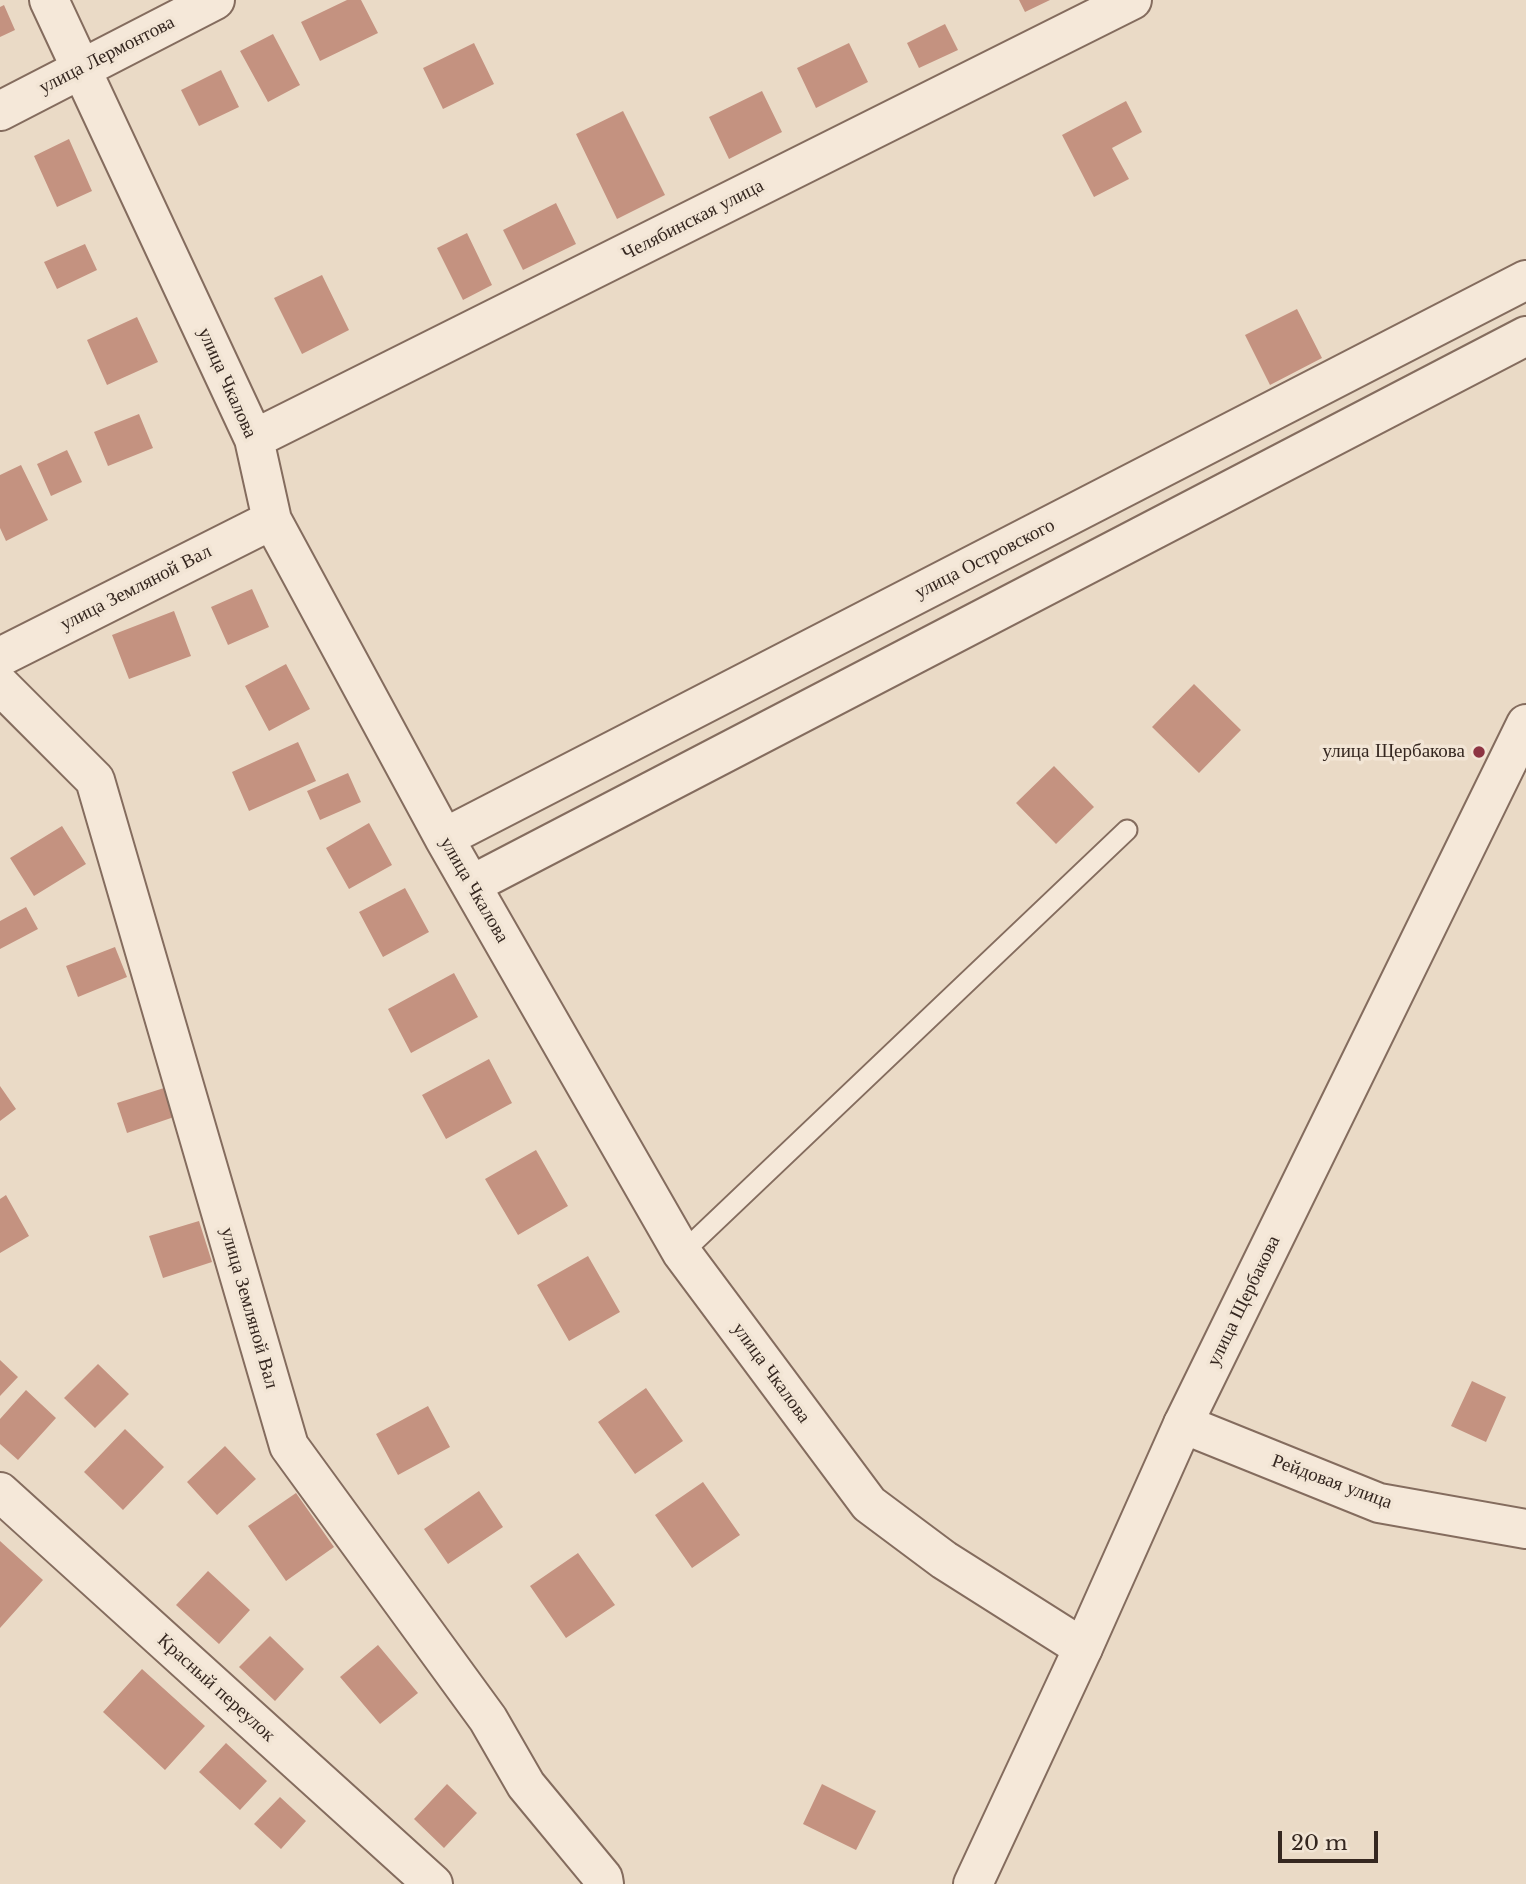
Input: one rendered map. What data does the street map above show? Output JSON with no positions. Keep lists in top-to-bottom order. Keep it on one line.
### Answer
{"streets":{"street":["улица Лермонтова","Челябинская улица","улица Чкалова","улица Островского","улица Земляной Вал","улица Щербакова","Рейдовая улица","Красный переулок"]},"crossings":[["улица Лермонтова","улица Чкалова"],["Челябинская улица","улица Чкалова"],["улица Чкалова","улица Островского"],["улица Чкалова","улица Земляной Вал"],["улица Чкалова","улица Щербакова"],["улица Щербакова","Рейдовая улица"]],"places":["улица Щербакова"],"scale_bar":"20 m"}
